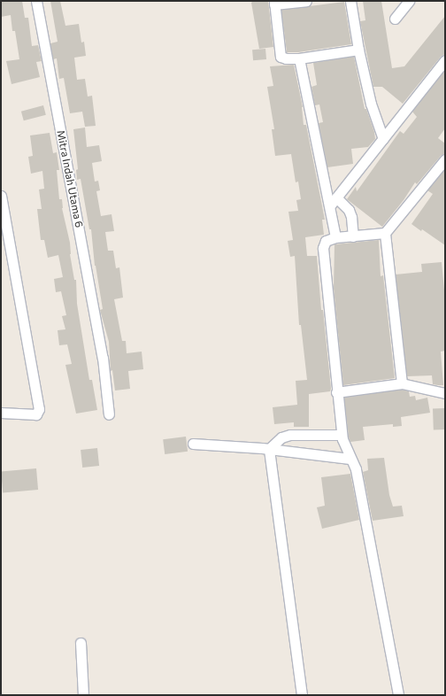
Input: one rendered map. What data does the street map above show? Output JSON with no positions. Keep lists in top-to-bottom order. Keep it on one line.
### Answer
{"streets":{"street":["Mitra Indah Utama 6"]}}
